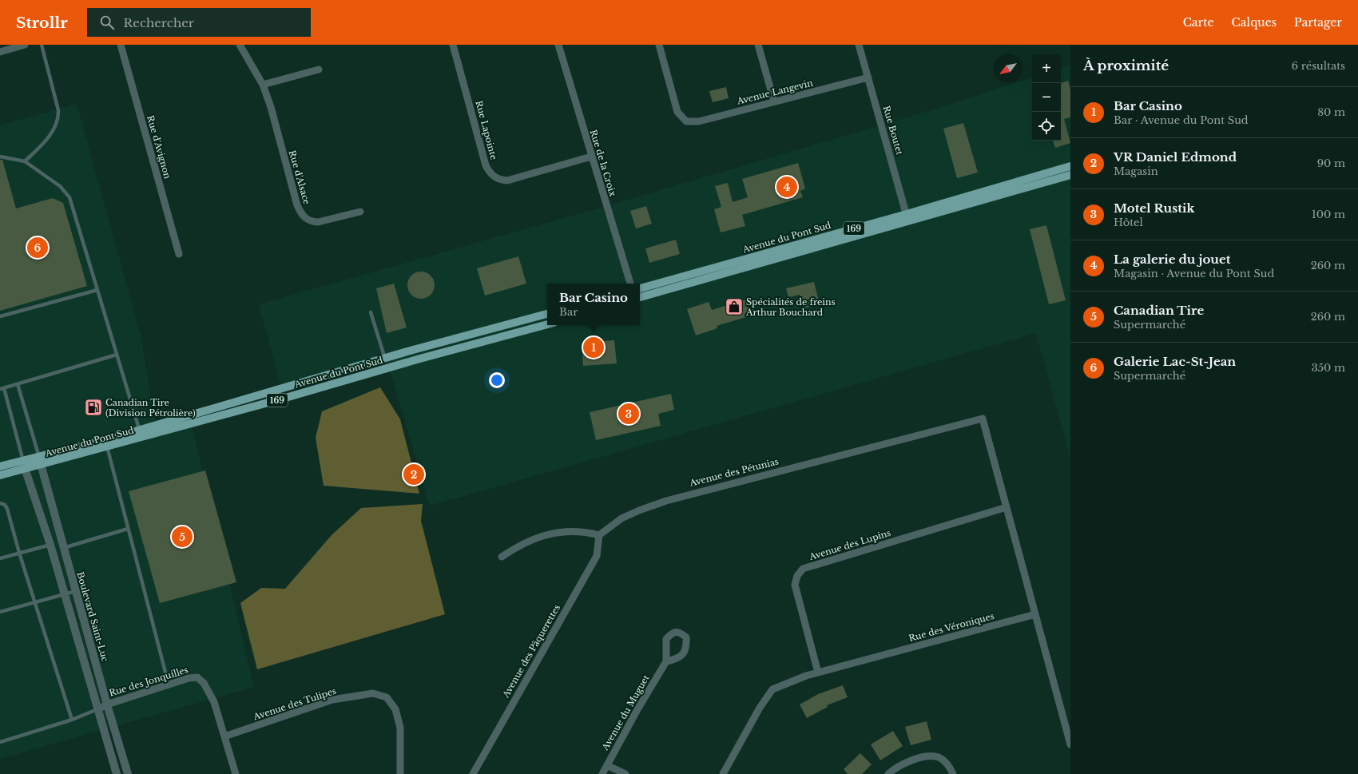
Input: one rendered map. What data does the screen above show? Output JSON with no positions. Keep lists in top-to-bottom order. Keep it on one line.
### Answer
{"streets":{"main road":["169","Avenue du Pont Sud"],"street":["Avenue Langevin","Rue Lapointe","Rue Boutet","Rue d'Avignon","Rue de la Croix","Rue d'Alsace","Avenue des Pétunias","Avenue des Lupins","Boulevard Saint-Luc","Rue des Véroniques","Avenue des Pâquerettes","Rue des Jonquilles","Avenue des Tulipes","Avenue du Muguet"]},"crossings":[["Avenue Langevin","Rue Boutet"],["Rue Lapointe","Rue de la Croix"],["Rue Boutet","Avenue du Pont Sud"],["Avenue du Pont Sud","Boulevard Saint-Luc"],["Avenue des Pétunias","Avenue des Lupins"],["Avenue des Pétunias","Avenue des Pâquerettes"],["Avenue des Lupins","Rue des Véroniques"],["Boulevard Saint-Luc","Rue des Jonquilles"],["Rue des Jonquilles","Avenue des Tulipes"]],"places":{"shop":["Spécialités de freins Arthur Bouchard"],"fuel station":["Canadian Tire (Division Pétrolière)"]},"north":"bottom left","page":{"header":"Strollr","search":"Rechercher","nav":["Carte","Calques","Partager"],"heading":["À proximité","6 résultats"],"map_buttons":["+","−"],"list":[{"mark":"1","name":"Bar Casino","note":"Bar · Avenue du Pont Sud","value":"80 m"},{"mark":"2","name":"VR Daniel Edmond","note":"Magasin","value":"90 m"},{"mark":"3","name":"Motel Rustik","note":"Hôtel","value":"100 m"},{"mark":"4","name":"La galerie du jouet","note":"Magasin · Avenue du Pont Sud","value":"260 m"},{"mark":"5","name":"Canadian Tire","note":"Supermarché","value":"260 m"},{"mark":"6","name":"Galerie Lac-St-Jean","note":"Supermarché","value":"350 m"}],"pins":["4","6","1","3","2","5"],"popup":["Bar Casino","Bar"]}}
